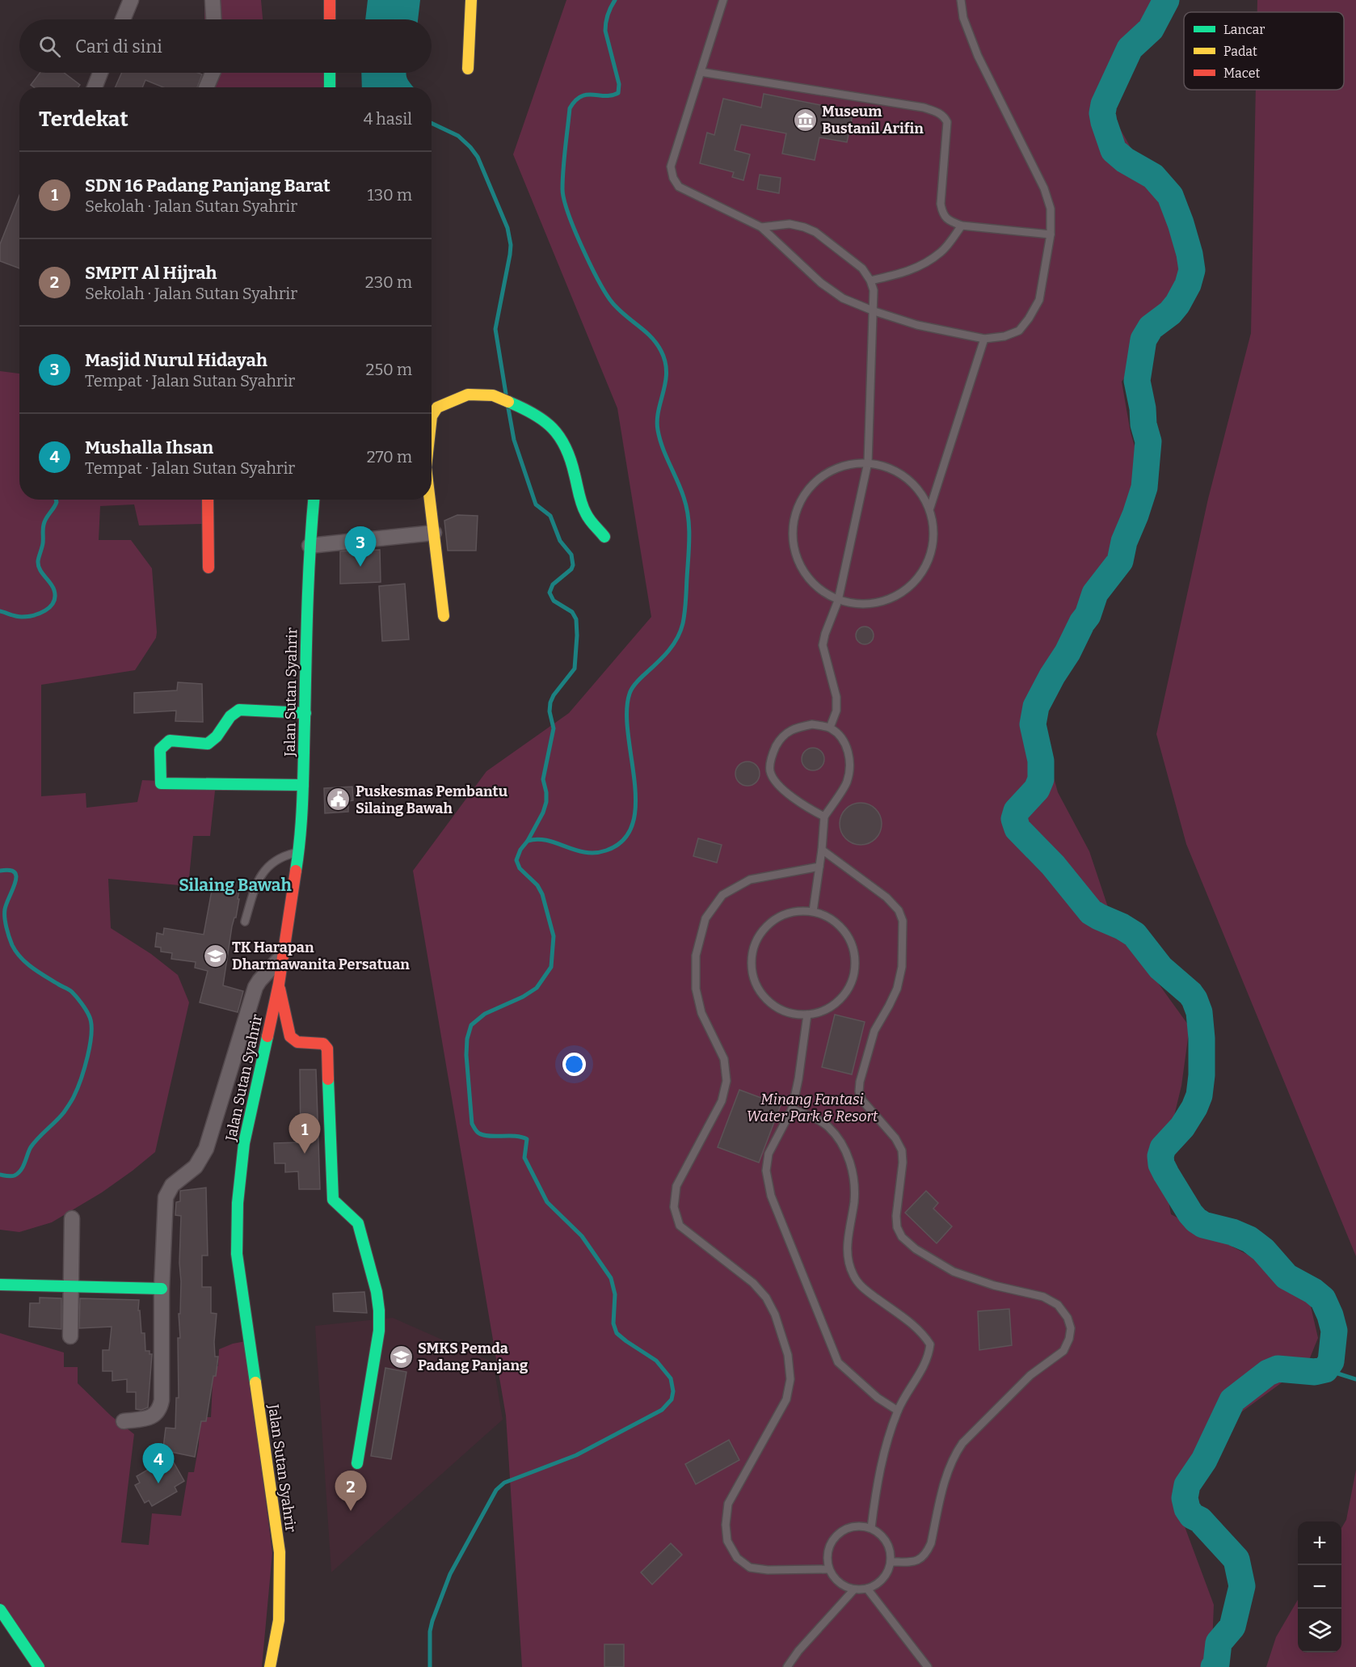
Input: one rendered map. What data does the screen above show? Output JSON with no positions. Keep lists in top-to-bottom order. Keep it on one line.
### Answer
{"streets":{"main road":["Jalan Sutan Syahrir"]},"districts":["Silaing Bawah"],"parks":["Minang Fantasi Water Park & Resort"],"places":{"museum":["Museum Bustanil Arifin"],"public building":["Puskesmas Pembantu Silaing Bawah"],"school or university":["TK Harapan Dharmawanita Persatuan","SMKS Pemda Padang Panjang"]},"legend":["Lancar","Padat","Macet"],"page":{"search":"Cari di sini","heading":["Terdekat","4 hasil"],"list":[{"mark":"1","name":"SDN 16 Padang Panjang Barat","note":"Sekolah · Jalan Sutan Syahrir","value":"130 m"},{"mark":"2","name":"SMPIT Al Hijrah","note":"Sekolah · Jalan Sutan Syahrir","value":"230 m"},{"mark":"3","name":"Masjid Nurul Hidayah","note":"Tempat · Jalan Sutan Syahrir","value":"250 m"},{"mark":"4","name":"Mushalla Ihsan","note":"Tempat · Jalan Sutan Syahrir","value":"270 m"}],"pins":["3","1","4","2"],"map_buttons":["+","−"]}}
